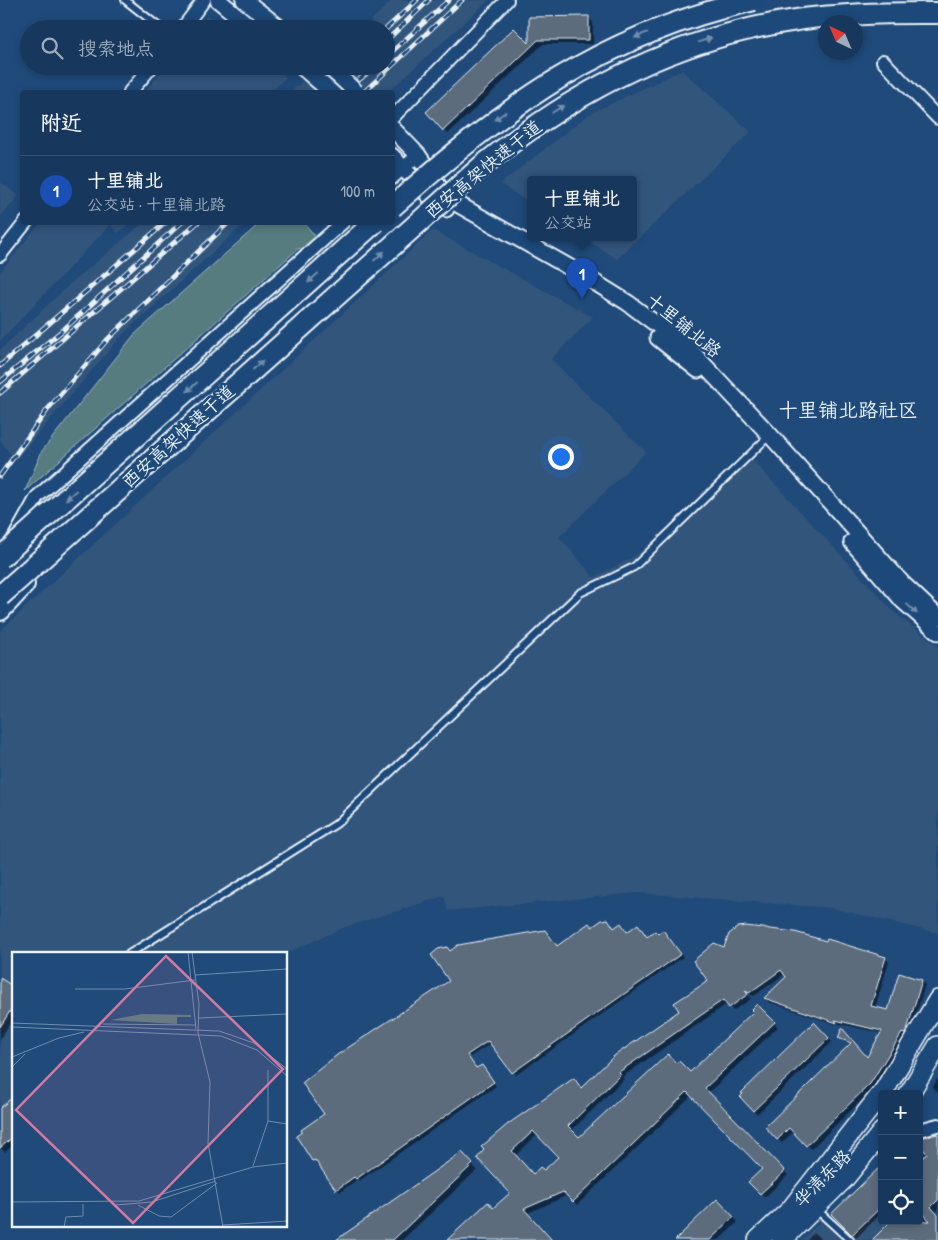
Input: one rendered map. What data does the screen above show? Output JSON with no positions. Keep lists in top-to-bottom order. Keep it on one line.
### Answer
{"streets":{"highway":["西安高架快速干道"],"main road":["华清东路"],"street":["十里铺北路"]},"districts":["十里铺北路社区"],"north":"top left","page":{"search":"搜索地点","heading":"附近","list":[{"mark":"1","name":"十里铺北","note":"公交站 · 十里铺北路","value":"100 m"}],"popup":["十里铺北","公交站"],"pins":"1","map_buttons":["+","−"]}}
